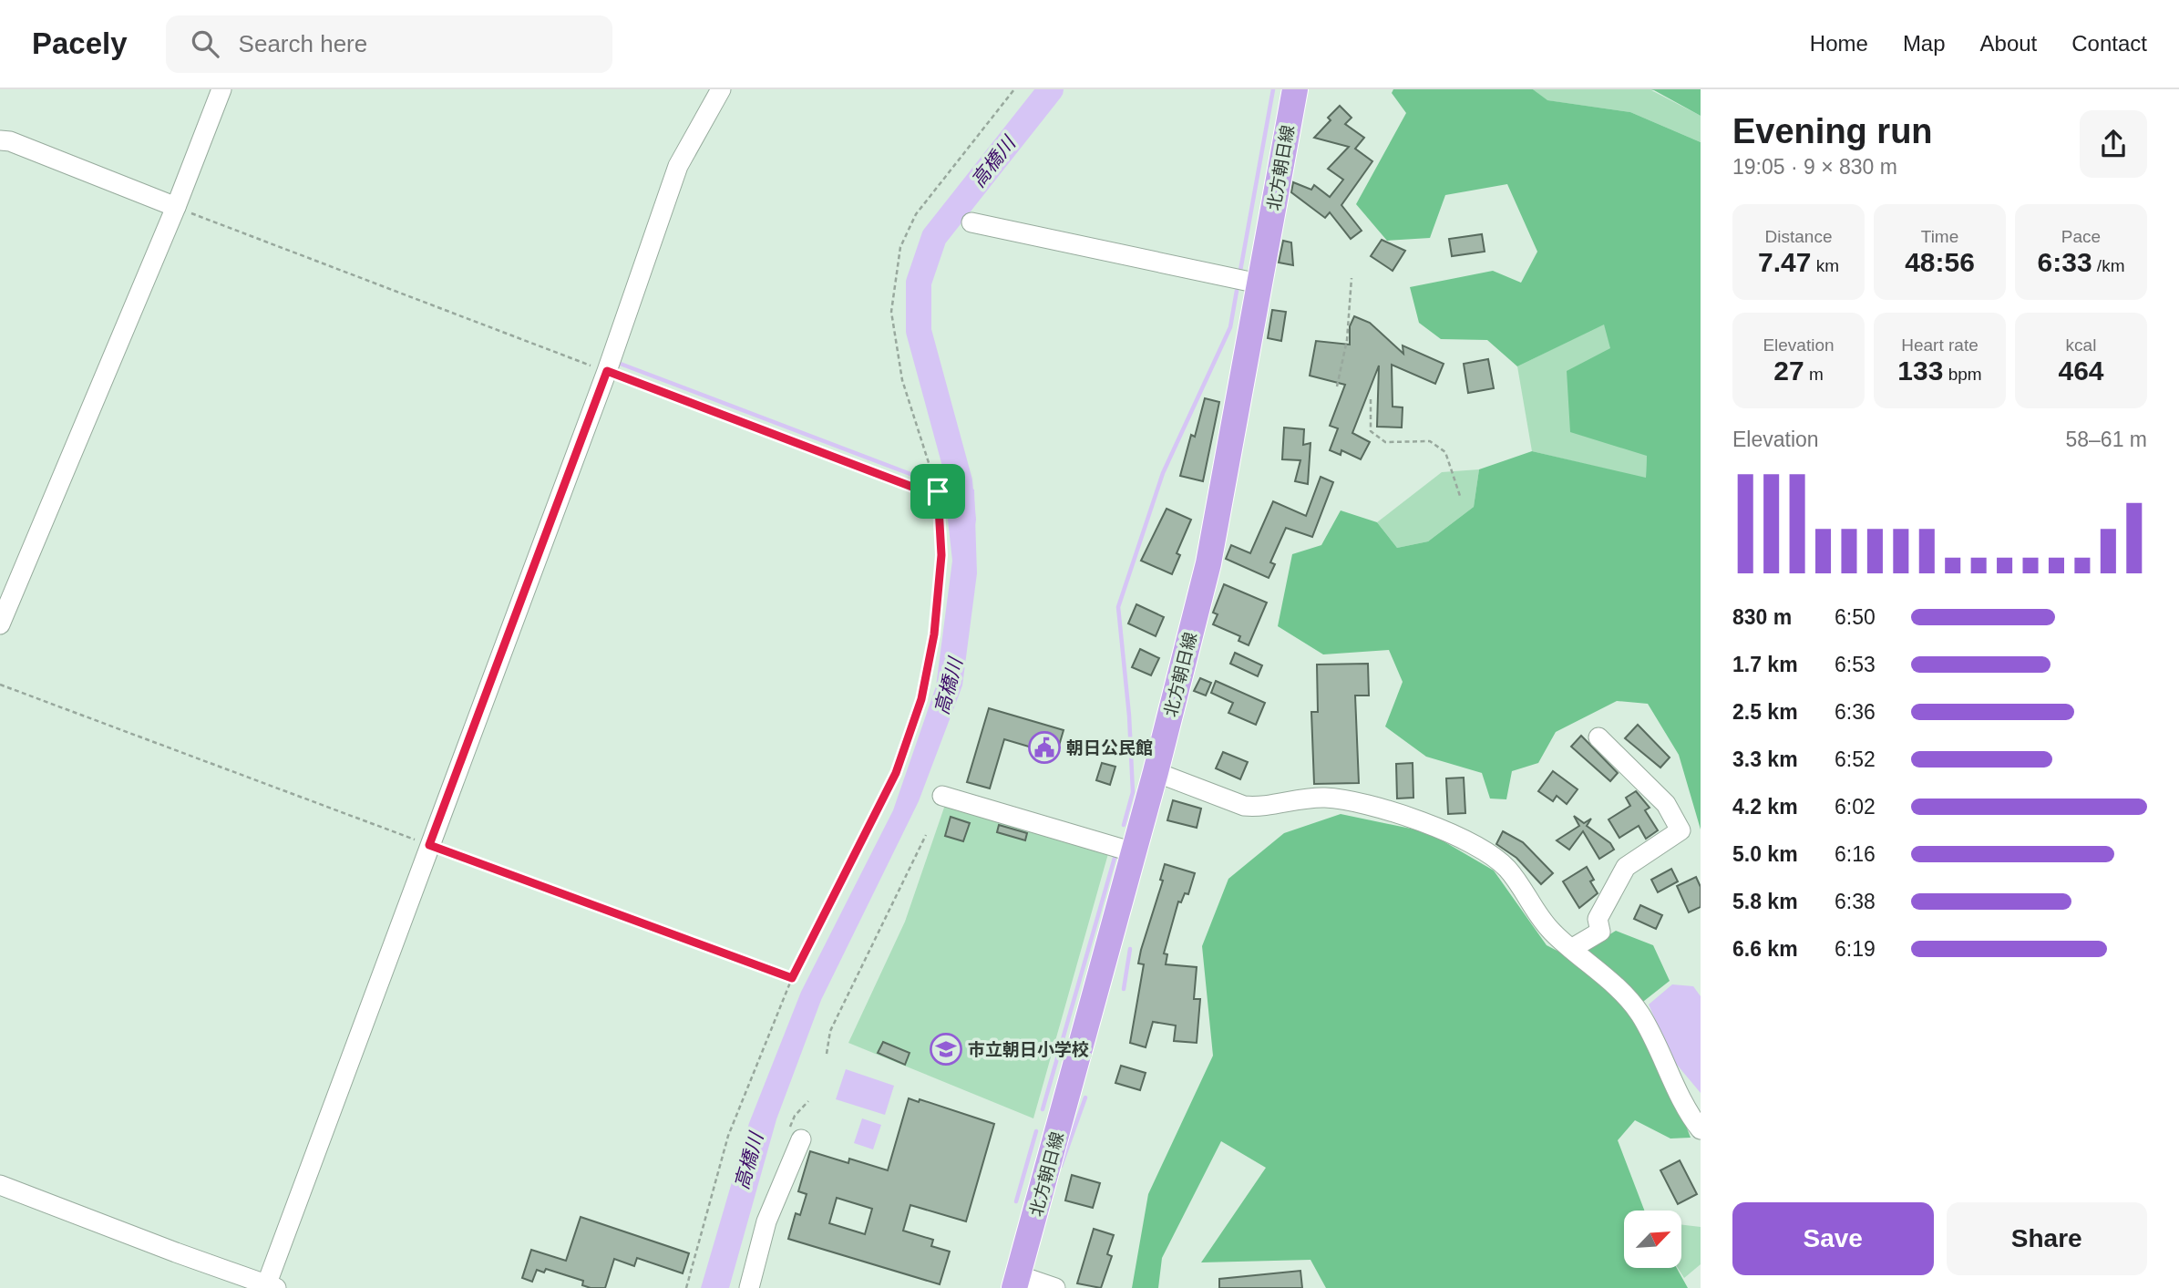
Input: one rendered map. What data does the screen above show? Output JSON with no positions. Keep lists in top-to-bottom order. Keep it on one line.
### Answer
{"streets":{"main road":["北方朝日線"]},"water":["高橋川"],"places":{"public building":["朝日公民館"],"school or university":["市立朝日小学校"]},"north":"top right","page":{"header":"Pacely","search":"Search here","nav":["Home","Map","About","Contact"],"heading":["Evening run","19:05 · 9 × 830 m"],"stats":[["Distance","7.47 km"],["Time","48:56"],["Pace","6:33 /km"],["Elevation","27 m"],["Heart rate","133 bpm"],["kcal","464"]],"chart":["Elevation","58–61 m"],"list":[{"name":"830 m","note":"6:50"},{"name":"1.7 km","note":"6:53"},{"name":"2.5 km","note":"6:36"},{"name":"3.3 km","note":"6:52"},{"name":"4.2 km","note":"6:02"},{"name":"5.0 km","note":"6:16"},{"name":"5.8 km","note":"6:38"},{"name":"6.6 km","note":"6:19"}],"buttons":["Save","Share"]}}
